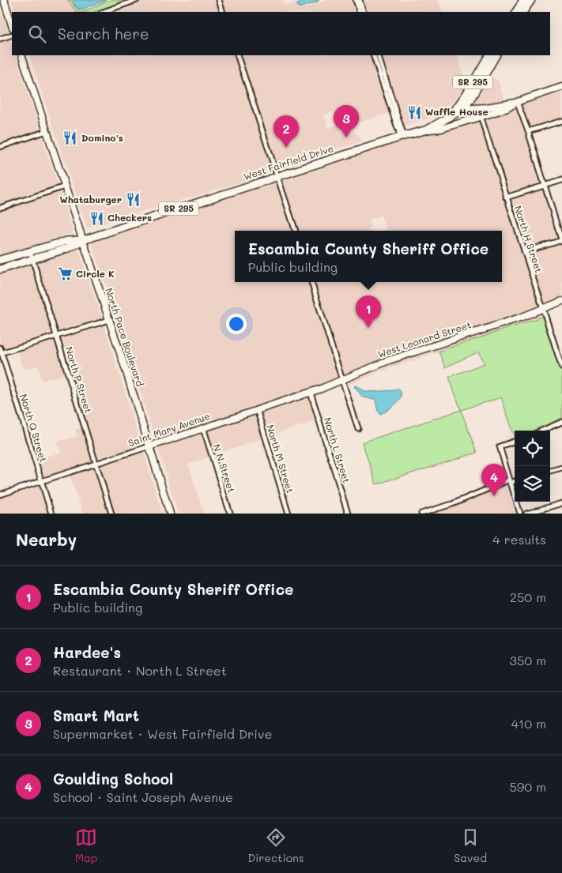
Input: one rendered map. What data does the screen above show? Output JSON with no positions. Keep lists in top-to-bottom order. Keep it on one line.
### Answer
{"streets":{"main road":["SR 295","West Fairfield Drive","North Pace Boulevard","West Leonard Street","Saint Mary Avenue"],"street":["North H Street","North P Street","North Q Street","North L Street","North M Street","N N Street"]},"crossings":[["SR 295","West Fairfield Drive"],["West Fairfield Drive","North Pace Boulevard"],["West Fairfield Drive","North P Street"],["North H Street","West Leonard Street"],["North Pace Boulevard","Saint Mary Avenue"],["West Leonard Street","Saint Mary Avenue"],["North P Street","Saint Mary Avenue"],["North Q Street","Saint Mary Avenue"],["Saint Mary Avenue","North L Street"],["Saint Mary Avenue","North M Street"],["Saint Mary Avenue","N N Street"]],"places":{"restaurant":["Waffle House","Domino's","Whataburger","Checkers"],"supermarket":["Circle K"]},"page":{"search":"Search here","pins":["3","2","1","4"],"popup":["Escambia County Sheriff Office","Public building"],"heading":["Nearby","4 results"],"list":[{"mark":"1","name":"Escambia County Sheriff Office","note":"Public building","value":"250 m"},{"mark":"2","name":"Hardee's","note":"Restaurant · North L Street","value":"350 m"},{"mark":"3","name":"Smart Mart","note":"Supermarket · West Fairfield Drive","value":"410 m"},{"mark":"4","name":"Goulding School","note":"School · Saint Joseph Avenue","value":"590 m"}],"nav":["Map","Directions","Saved"]}}
